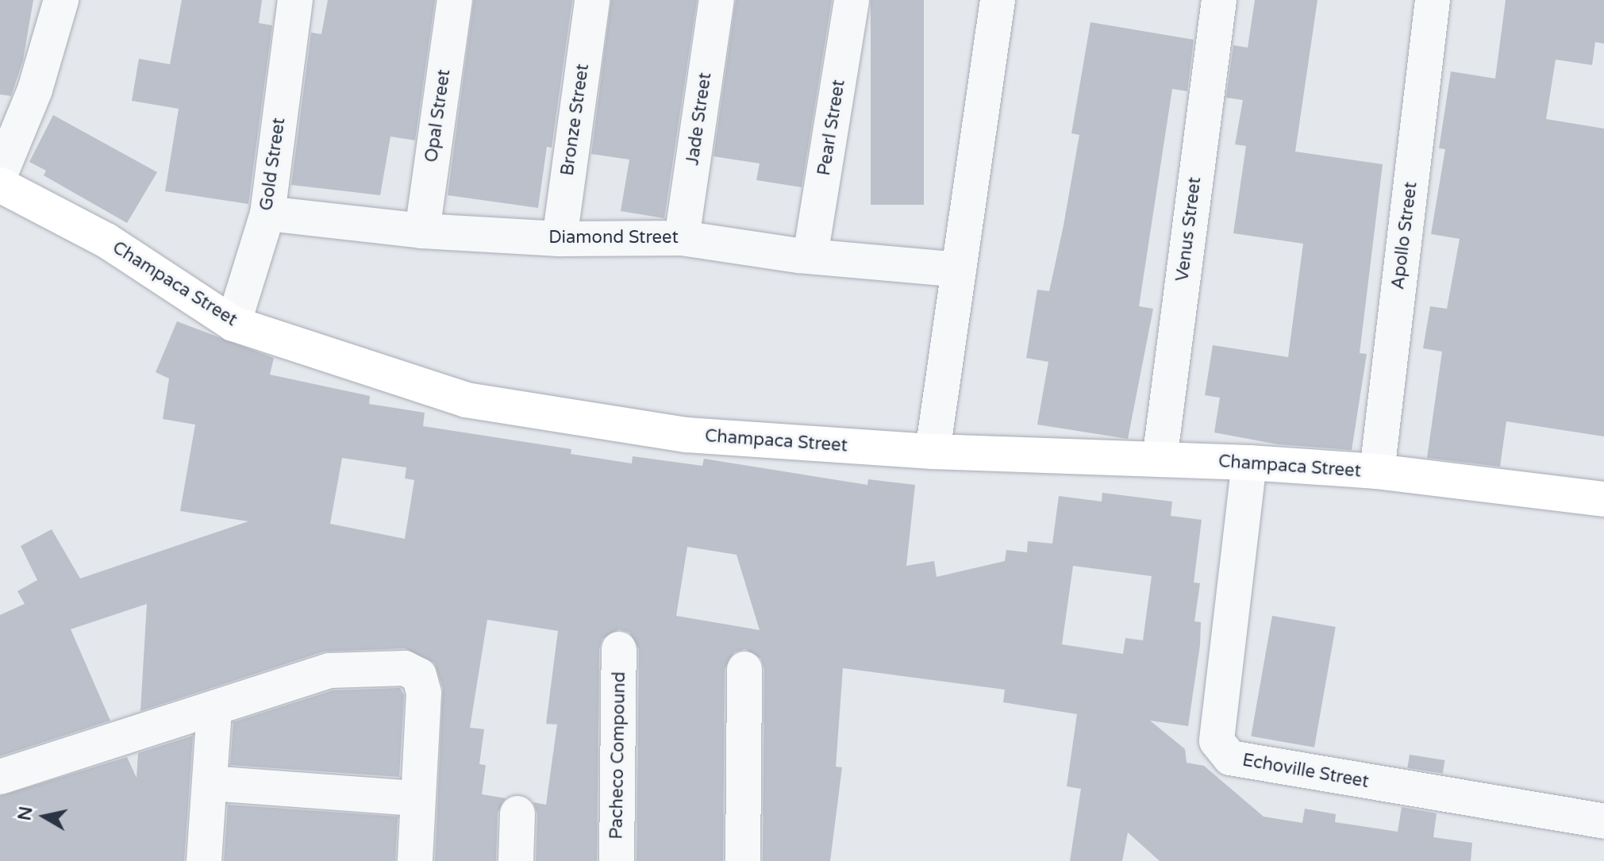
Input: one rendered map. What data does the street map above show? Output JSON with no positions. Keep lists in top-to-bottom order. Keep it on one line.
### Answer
{"streets":{"street":["Opal Street","Jade Street","Bronze Street","Pearl Street","Gold Street","Venus Street","Apollo Street","Diamond Street","Champaca Street","Pacheco Compound","Echoville Street"]},"crossings":[["Opal Street","Diamond Street"],["Jade Street","Diamond Street"],["Bronze Street","Diamond Street"],["Pearl Street","Diamond Street"],["Gold Street","Diamond Street"],["Gold Street","Champaca Street"],["Venus Street","Champaca Street"],["Apollo Street","Champaca Street"],["Champaca Street","Echoville Street"]],"north":"left"}
